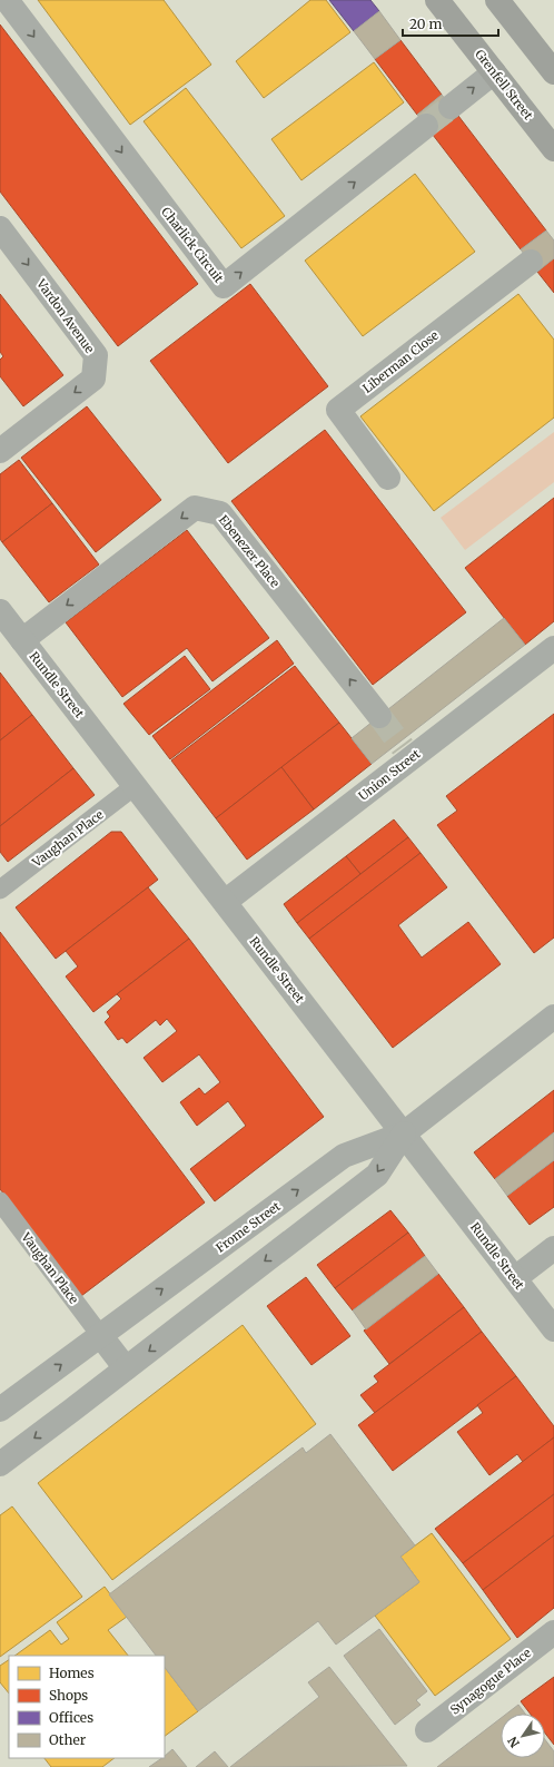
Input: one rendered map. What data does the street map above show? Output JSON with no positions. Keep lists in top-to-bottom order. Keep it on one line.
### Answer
{"streets":{"main road":["Grenfell Street"],"street":["Charlick Circuit","Vardon Avenue","Liberman Close","Ebenezer Place","Rundle Street","Union Street","Vaughan Place","Frome Street","Synagogue Place"]},"crossings":[["Ebenezer Place","Rundle Street"],["Rundle Street","Union Street"],["Rundle Street","Vaughan Place"],["Rundle Street","Frome Street"],["Vaughan Place","Frome Street"]],"legend":["Homes","Shops","Offices","Other"],"scale_bar":"20 m","north":"bottom left"}
